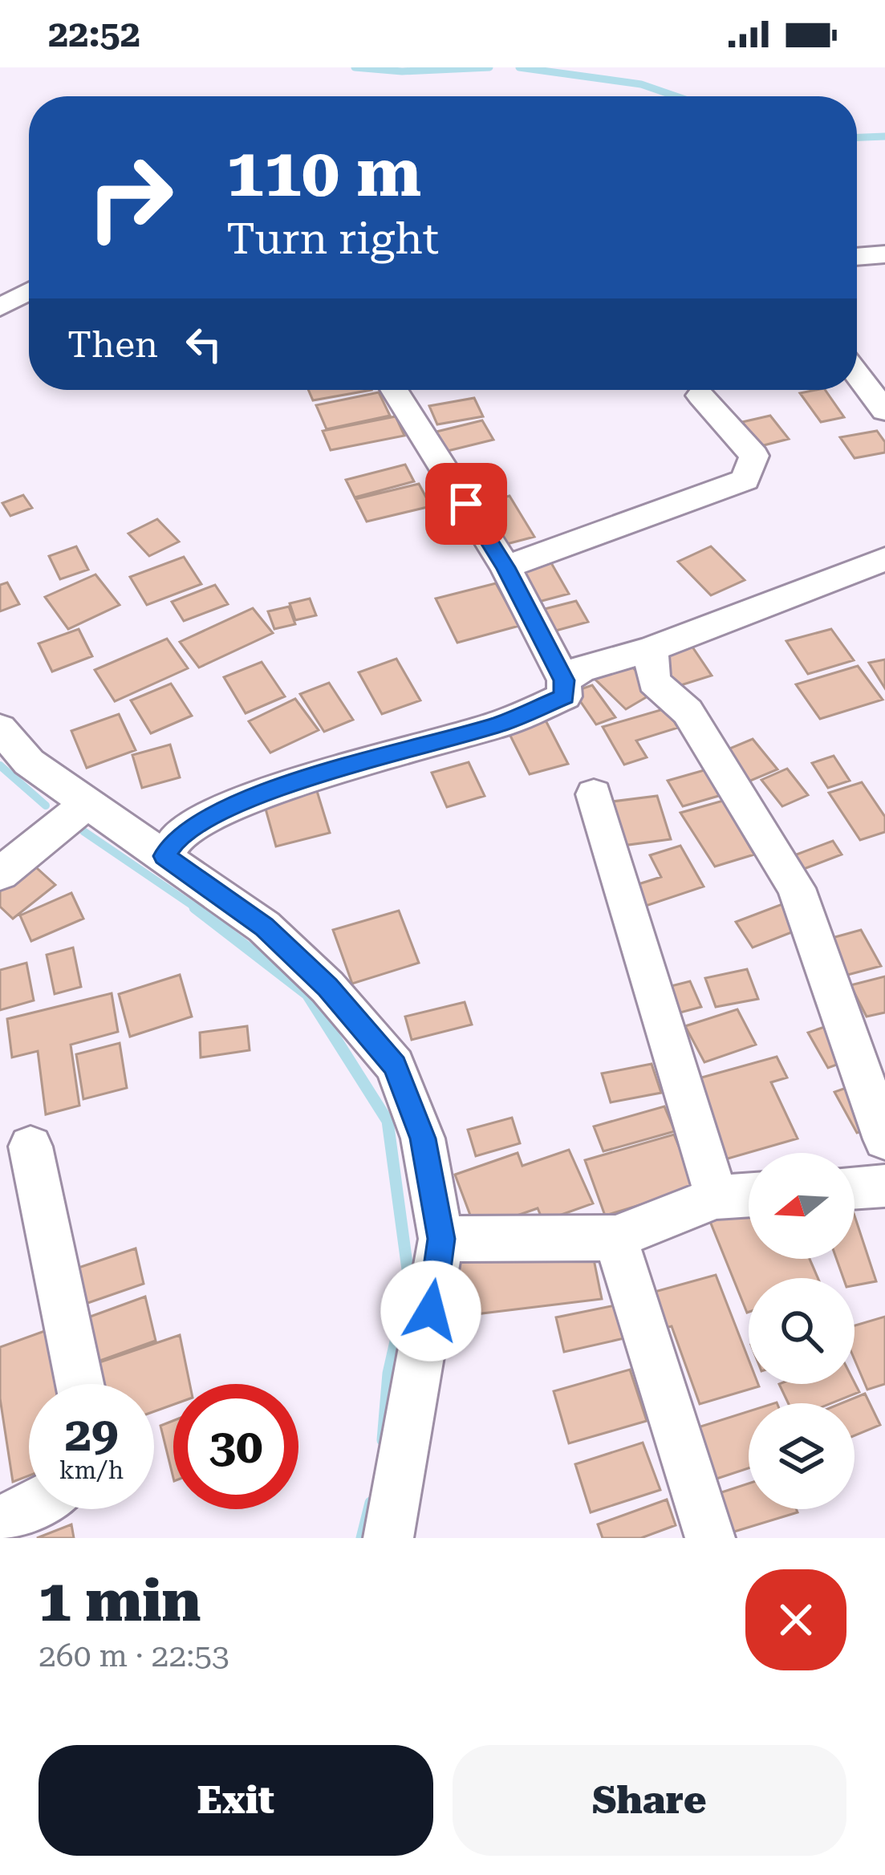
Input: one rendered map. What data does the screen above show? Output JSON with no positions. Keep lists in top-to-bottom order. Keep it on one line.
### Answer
{"north":"left","page":{"status":"22:52","turn":["110 m","Turn right"],"then":"Then","speed":"29 km/h","limit":"30","heading":["1 min","260 m · 22:53"],"buttons":["Exit","Share"]}}
